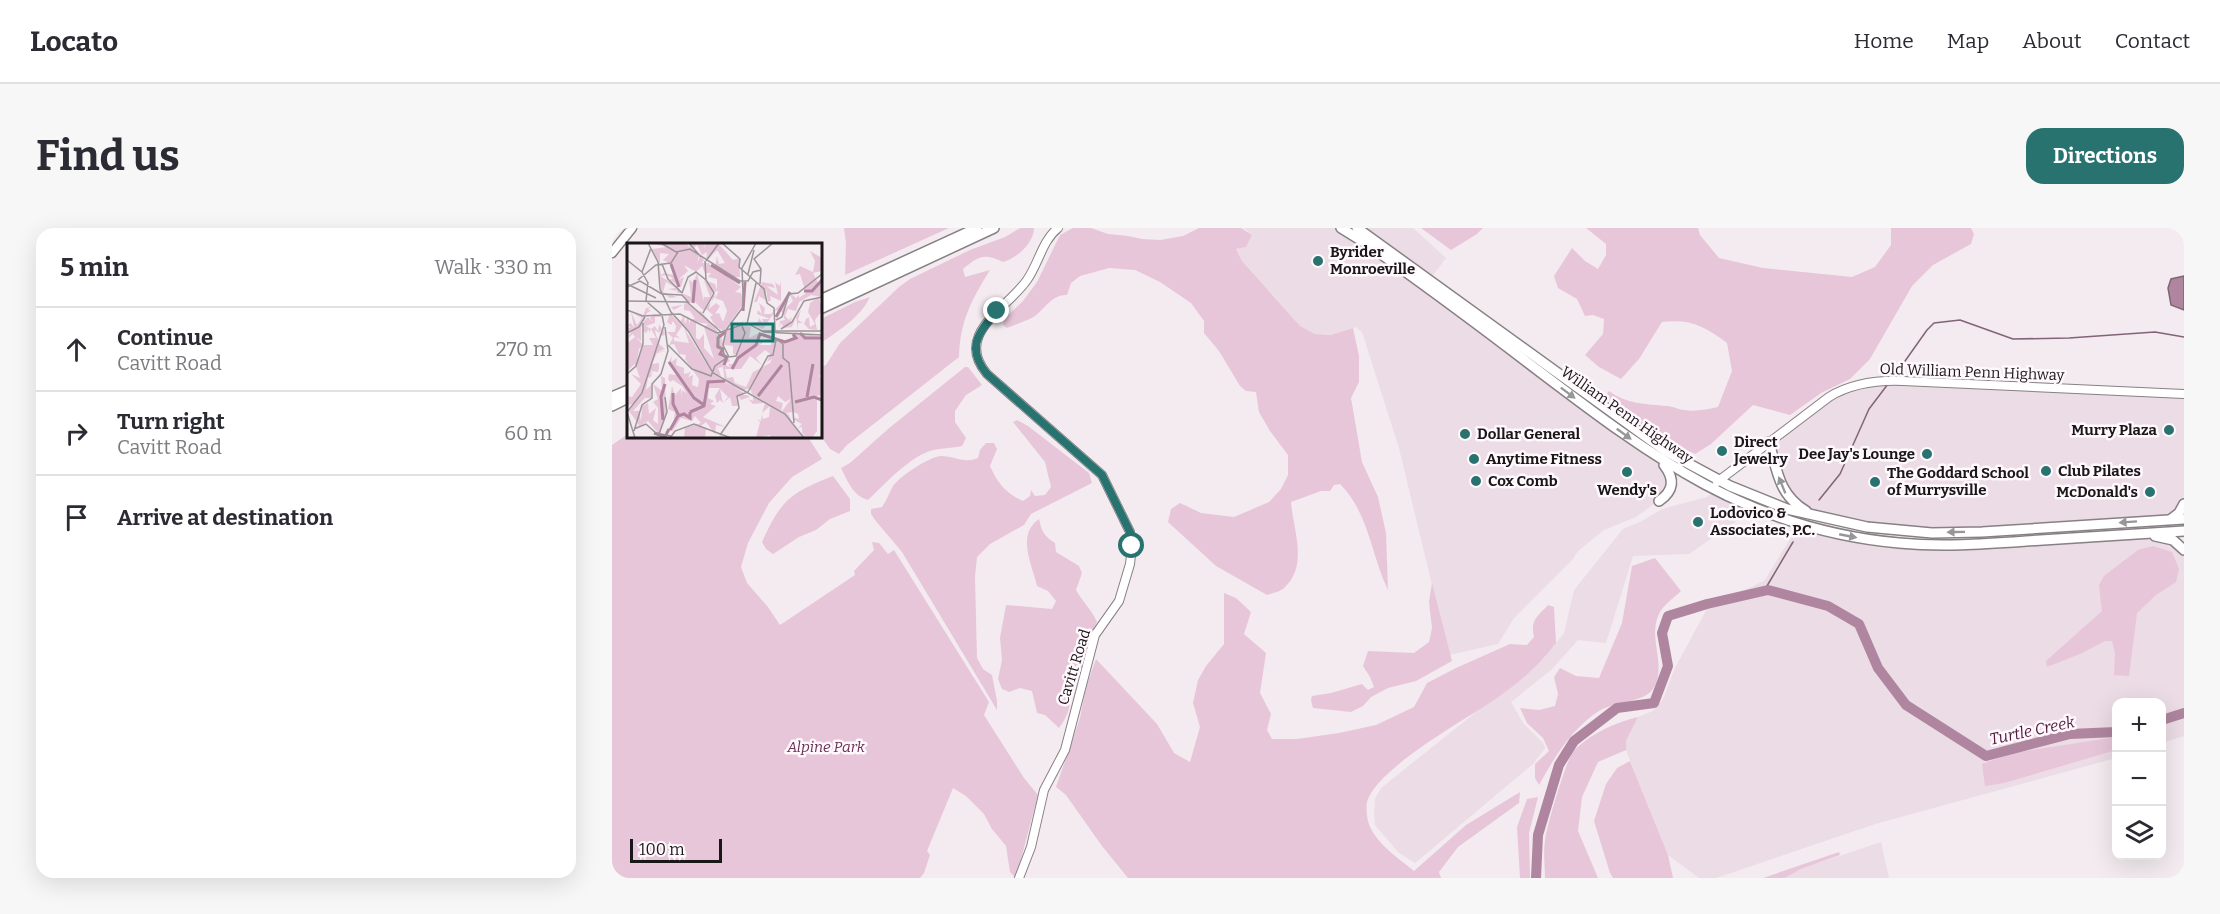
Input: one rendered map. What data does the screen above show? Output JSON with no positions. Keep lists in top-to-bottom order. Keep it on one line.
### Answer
{"streets":{"highway":["William Penn Highway"],"street":["Old William Penn Highway","Cavitt Road"]},"crossings":[["Old William Penn Highway","William Penn Highway"]],"water":["Turtle Creek"],"parks":["Alpine Park"],"places":["Byrider Monroeville","Murry Plaza","Dollar General","Direct Jewelry","Dee Jay's Lounge","Anytime Fitness","Club Pilates","Wendy's","Cox Comb","The Goddard School of Murrysville","McDonald's","Lodovico & Associates, P.C."],"scale_bar":"100 m","page":{"header":"Locato","nav":["Home","Map","About","Contact"],"buttons":"Directions","title":"Find us","heading":["5 min","Walk · 330 m"],"list":[["Continue","Cavitt Road","270 m"],["Turn right","Cavitt Road","60 m"],"Arrive at destination"],"map_buttons":["+","−"],"scale":"100 m"}}
